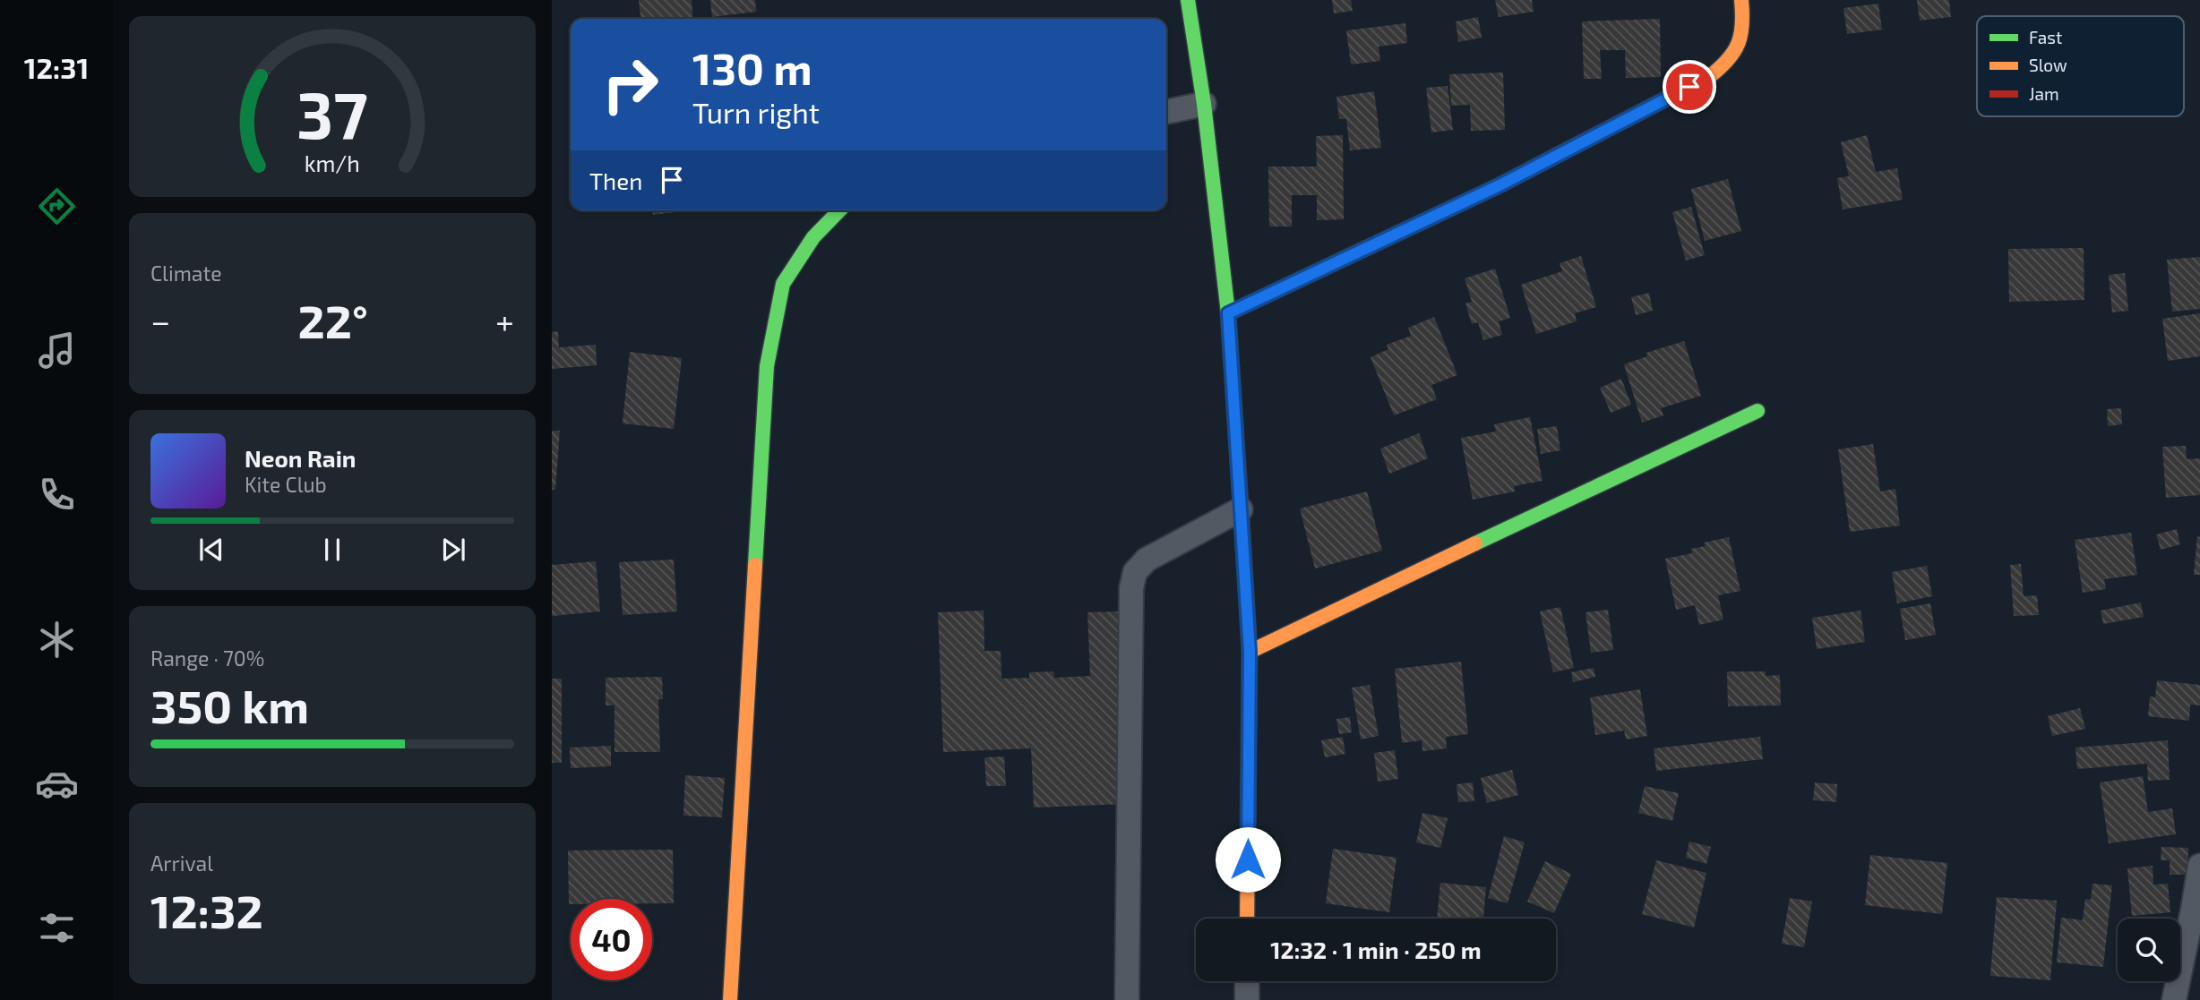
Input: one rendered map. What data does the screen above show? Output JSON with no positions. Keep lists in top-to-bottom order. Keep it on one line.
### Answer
{"legend":["Fast","Slow","Jam"],"page":{"tabs":"12:31","turn":["130 m","Turn right"],"then":"Then","tile":["Climate",["Range · 70%","350 km"],["Arrival","12:32"]],"heat":["−","22°","+"],"song":["Neon Rain","Kite Club"],"limit":"40","trip":"12:32 · 1 min · 250 m","gauge":["37","km/h"]}}
